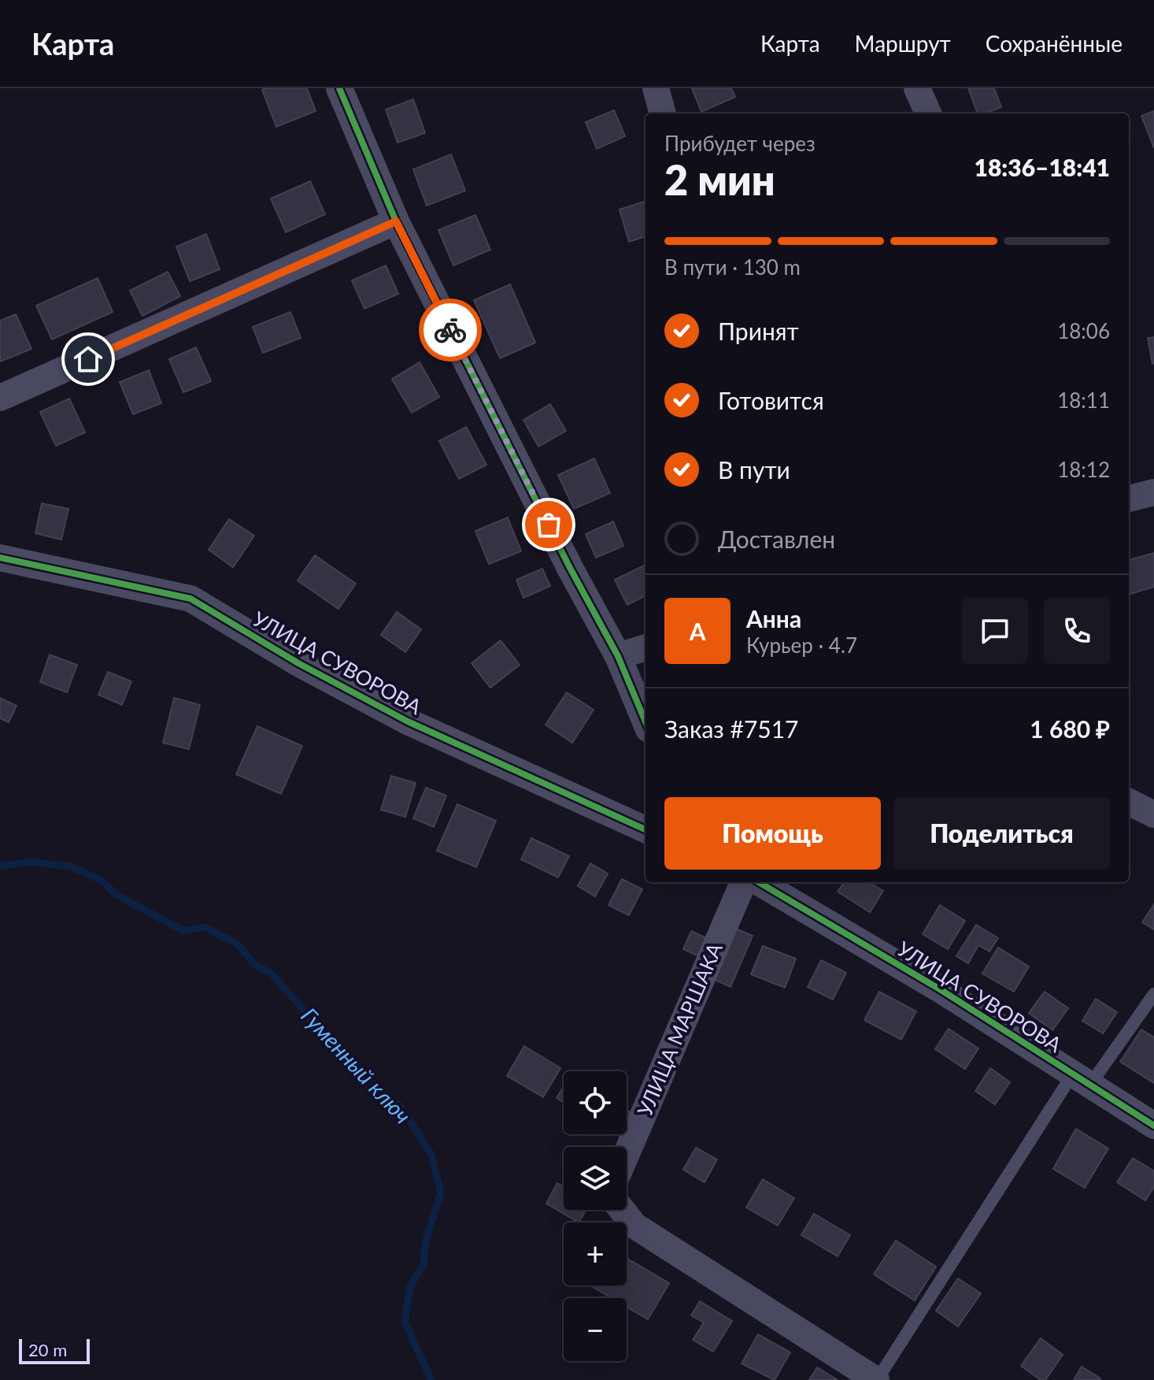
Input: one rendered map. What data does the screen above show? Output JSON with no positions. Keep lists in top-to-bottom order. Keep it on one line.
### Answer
{"streets":{"street":["УЛИЦА СУВОРОВА","УЛИЦА МАРШАКА"]},"water":["Гуменный ключ"],"scale_bar":"20 m","page":{"header":"Карта","nav":["Карта","Маршрут","Сохранённые"],"heading":["2 мин","Прибудет через","18:36–18:41"],"panel":["Анна","Курьер · 4.7","Заказ #7517","1 680 ₽"],"bar":"В пути · 130 m","list":[["Принят","18:06"],["Готовится","18:11"],["В пути","18:12"],"Доставлен"],"round":"А","buttons":["Помощь","Поделиться"],"map_buttons":["+","−"],"scale":"20 m"}}
